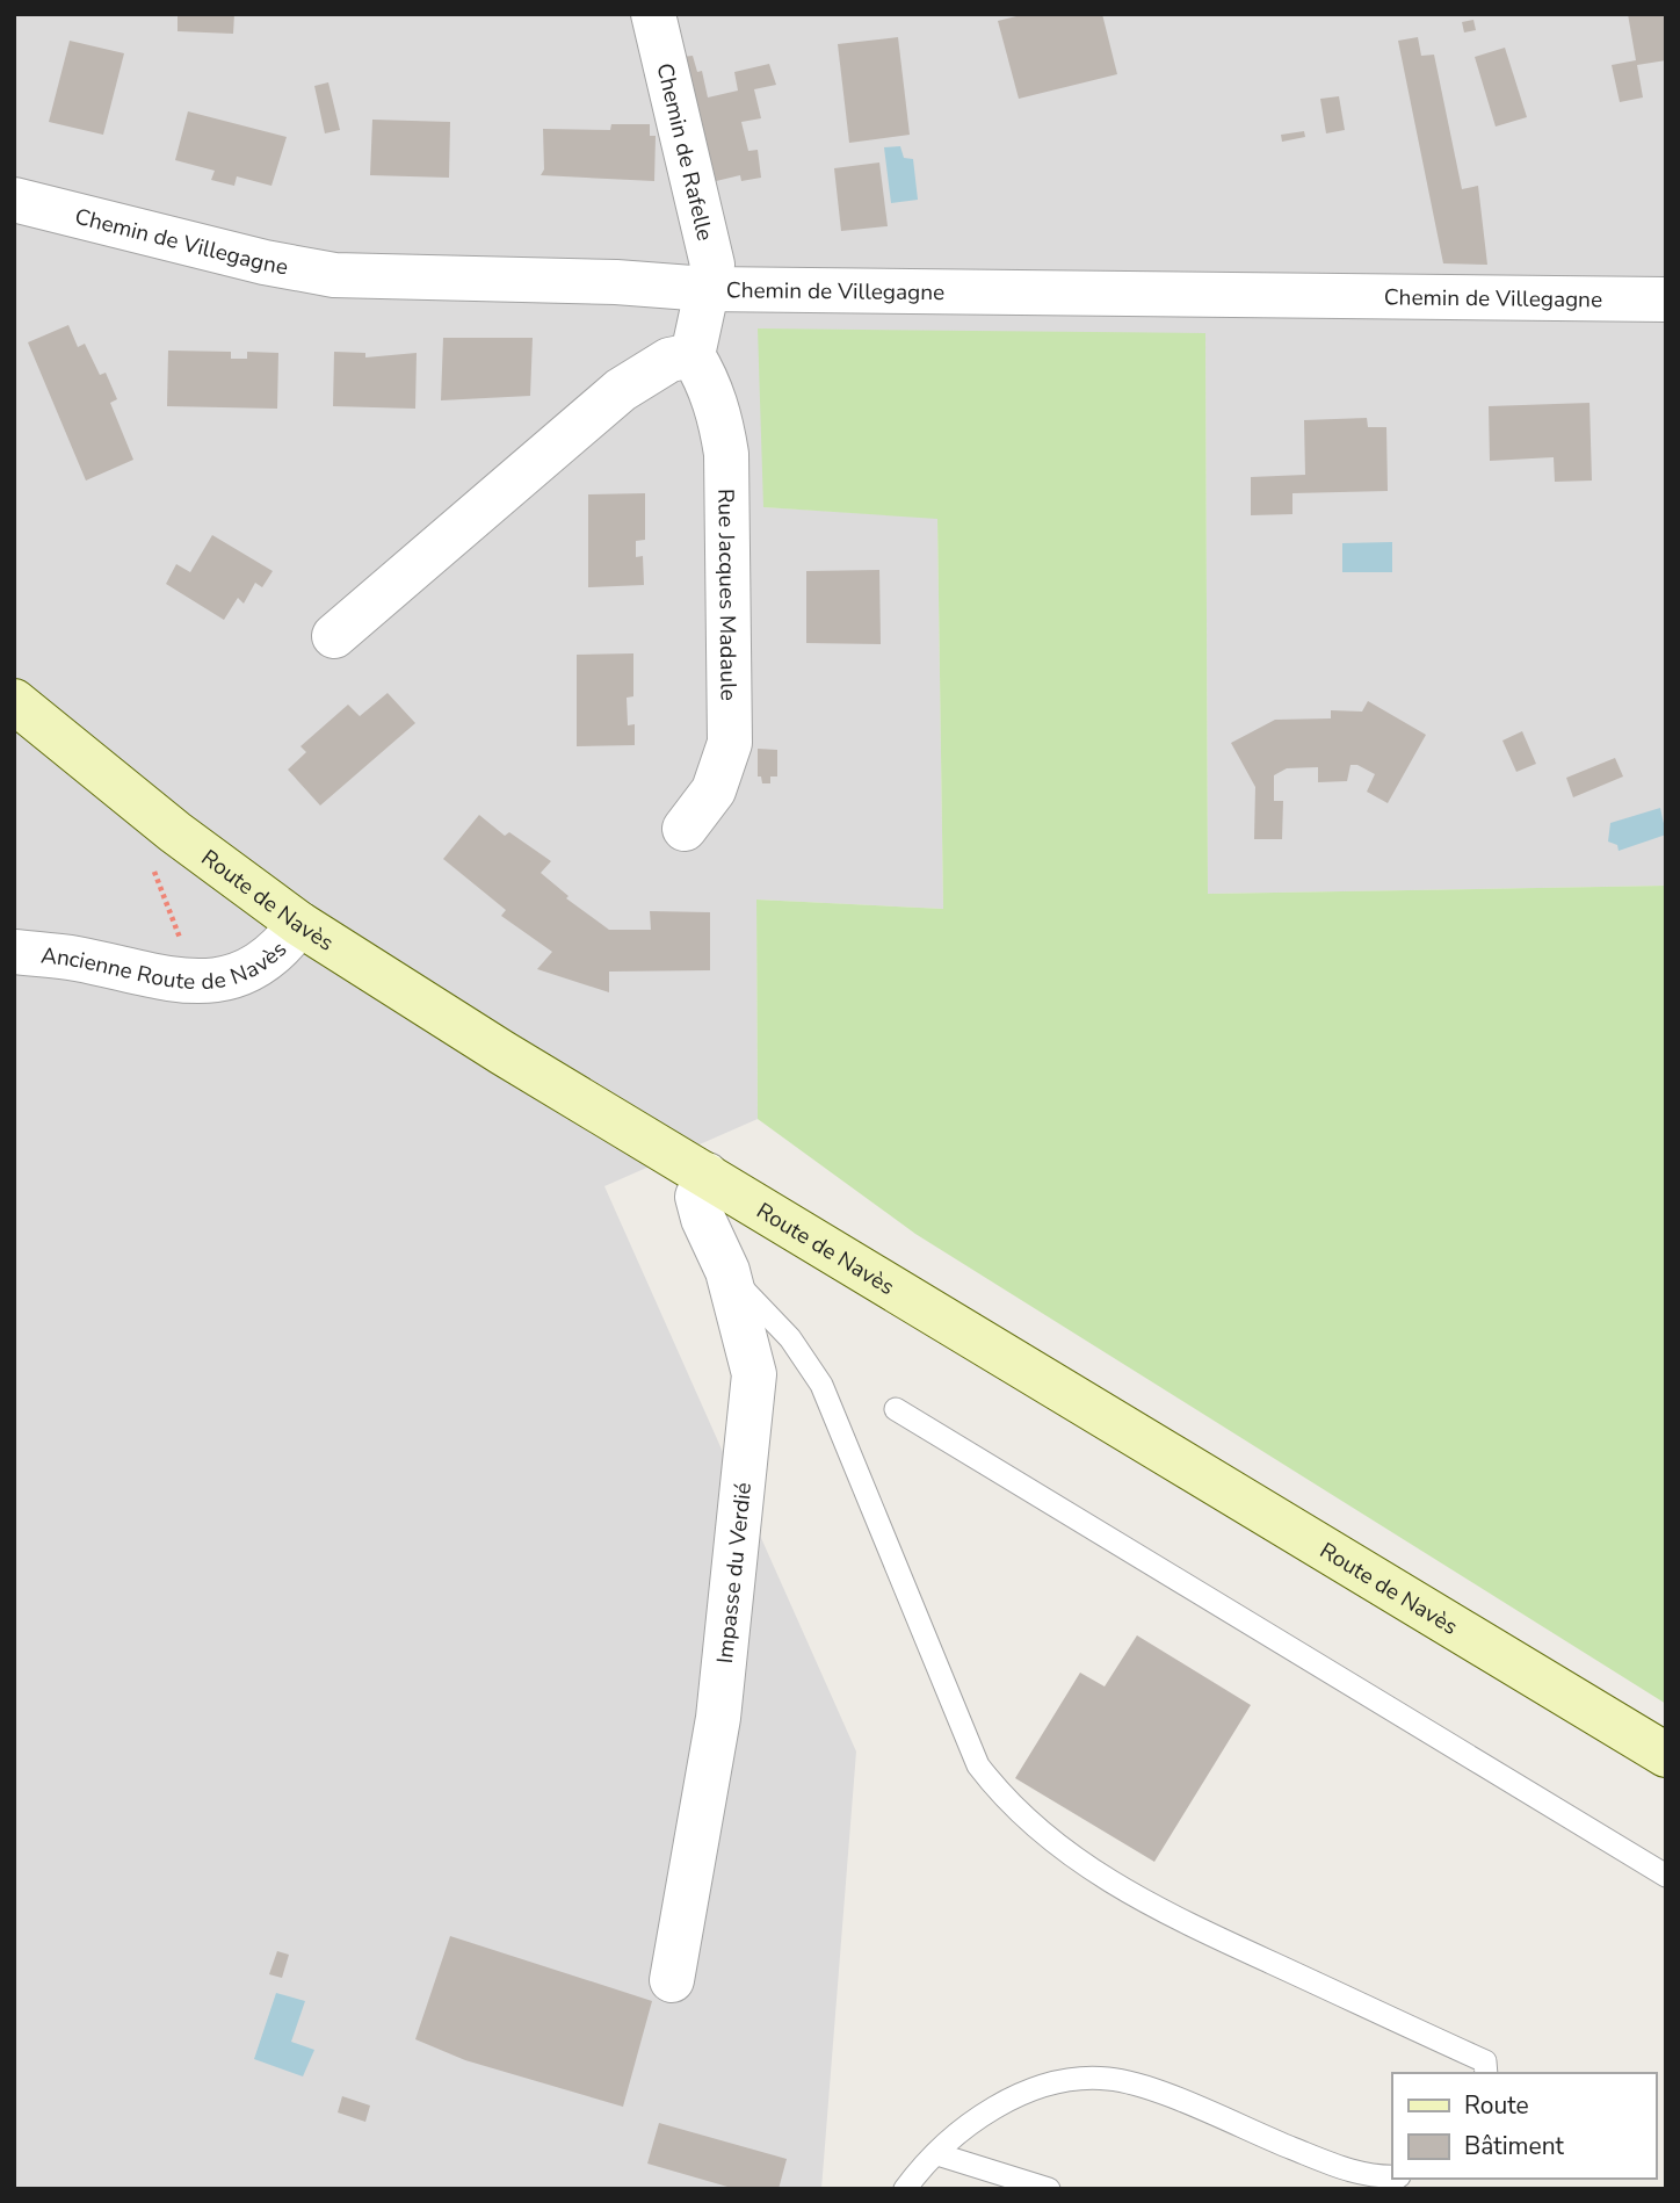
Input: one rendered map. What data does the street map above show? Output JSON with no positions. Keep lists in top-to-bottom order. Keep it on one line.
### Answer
{"streets":{"main road":["Route de Navès"],"street":["Chemin de Rafelle","Chemin de Villegagne","Rue Jacques Madaule","Ancienne Route de Navès","Impasse du Verdié"]},"crossings":[["Chemin de Rafelle","Chemin de Villegagne"],["Route de Navès","Ancienne Route de Navès"],["Route de Navès","Impasse du Verdié"]],"legend":["Route","Bâtiment"]}
